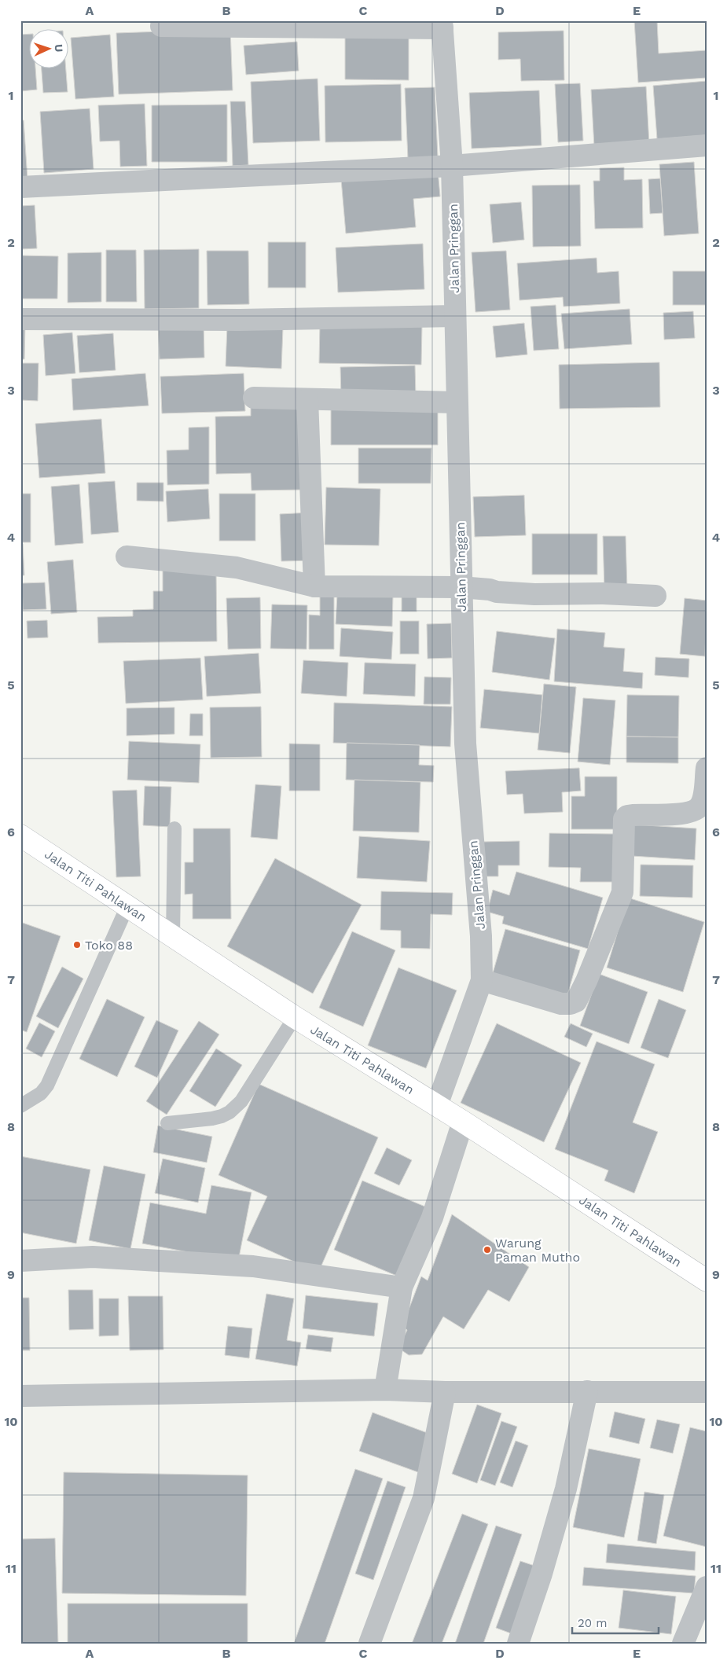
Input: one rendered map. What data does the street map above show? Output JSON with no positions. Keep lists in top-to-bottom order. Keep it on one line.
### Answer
{"streets":{"main road":["Jalan Titi Pahlawan"],"street":["Jalan Pringgan"]},"crossings":[["Jalan Pringgan","Jalan Titi Pahlawan"]],"places":["Toko 88","Warung Paman Mutho"],"scale_bar":"20 m","north":"right","grid":{"columns":["A","B","C","D","E"],"rows":["1","2","3","4","5","6","7","8","9","10","11"]}}
